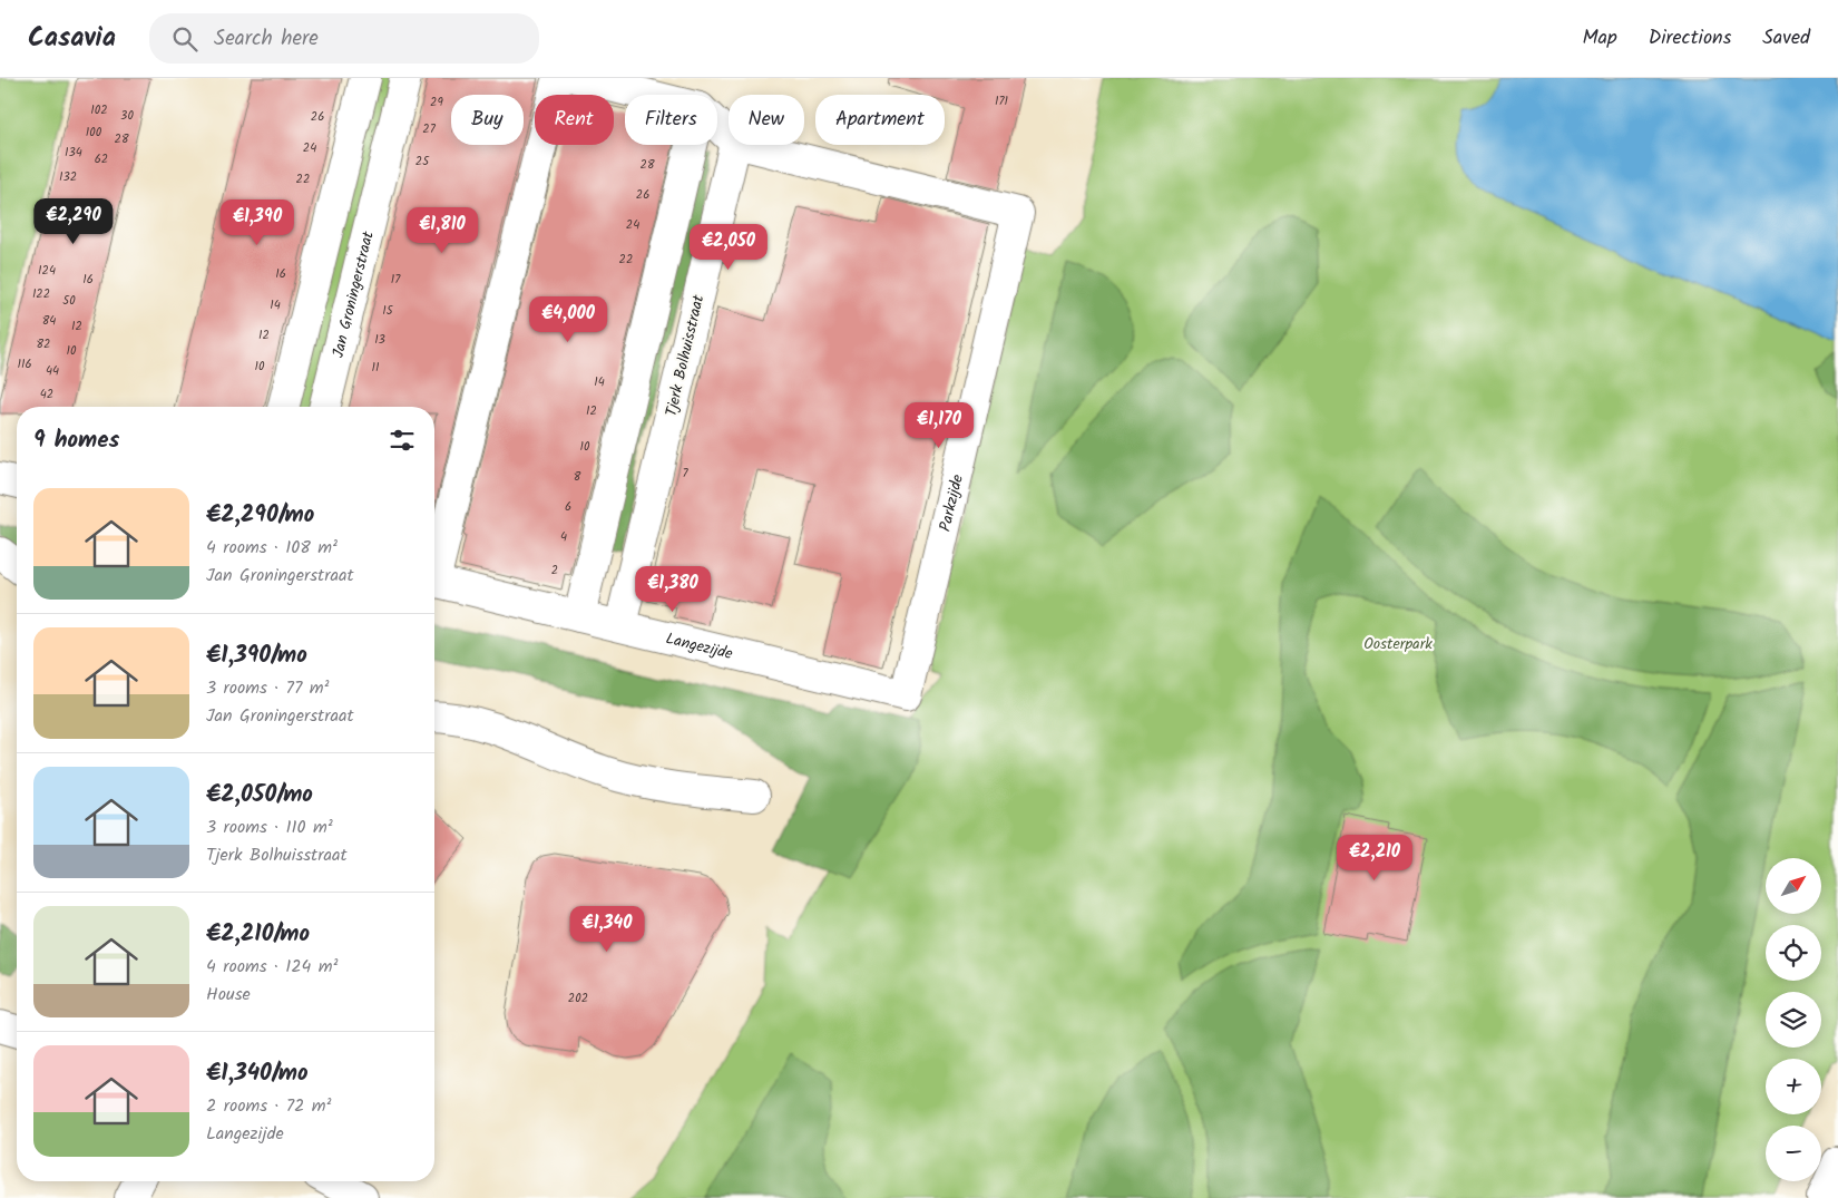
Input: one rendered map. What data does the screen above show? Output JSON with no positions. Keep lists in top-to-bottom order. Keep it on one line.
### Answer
{"streets":{"street":["Jan Groningerstraat","Tjerk Bolhuisstraat","Parkzijde","Langezijde"]},"crossings":[["Tjerk Bolhuisstraat","Langezijde"],["Parkzijde","Langezijde"]],"parks":["Oosterpark"],"house_numbers":["171","29","102","30","26","27","100","28","24","134","62","25","28","132","22","26","24","22","124","16","16","17","122","50","14","15","84","12","12","13","82","10","116","10","11","44","14","42","12","10","7","8","6","4","2","202"],"north":"top right","page":{"header":"Casavia","search":"Search here","nav":["Map","Directions","Saved"],"chip":["Buy","Rent","Filters","New","Apartment"],"price":["€2,290","€1,390","€1,810","€2,050","€4,000","€1,170","€1,380","€2,210","€1,340"],"heading":"9 homes","list":[{"name":"€2,290/mo","note":"4 rooms · 108 m² · Jan Groningerstraat"},{"name":"€1,390/mo","note":"3 rooms · 77 m² · Jan Groningerstraat"},{"name":"€2,050/mo","note":"3 rooms · 110 m² · Tjerk Bolhuisstraat"},{"name":"€2,210/mo","note":"4 rooms · 124 m² · House"},{"name":"€1,340/mo","note":"2 rooms · 72 m² · Langezijde"}],"map_buttons":["+","−"]}}
